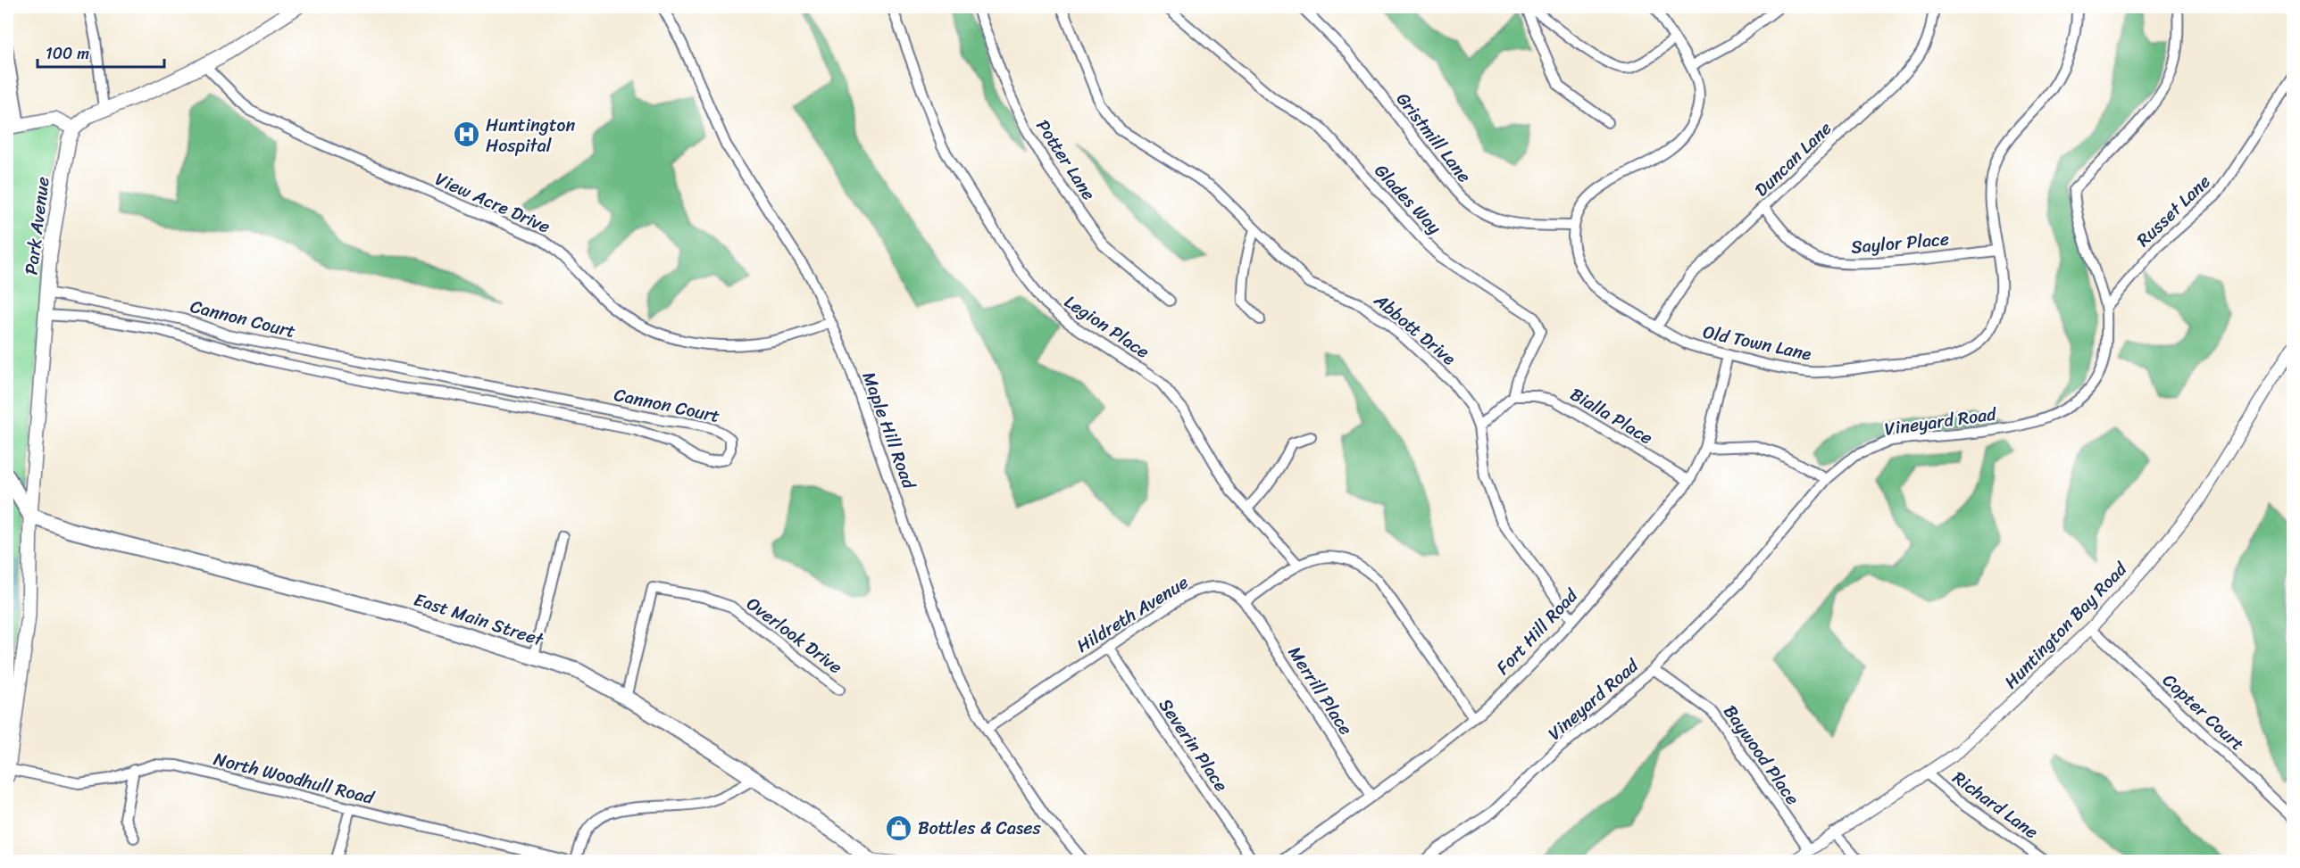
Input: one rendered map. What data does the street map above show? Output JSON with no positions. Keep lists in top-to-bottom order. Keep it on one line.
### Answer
{"streets":{"main road":["Park Avenue","East Main Street"],"street":["Gristmill Lane","Duncan Lane","Potter Lane","Glades Way","View Acre Drive","Russet Lane","Saylor Place","Cannon Court","Legion Place","Abbott Drive","Old Town Lane","Bialla Place","Vineyard Road","Maple Hill Road","Hildreth Avenue","Huntington Bay Road","Fort Hill Road","Overlook Drive","Merrill Place","Copter Court","Severin Place","Baywood Place","North Woodhull Road","Richard Lane"]},"crossings":[["Gristmill Lane","Old Town Lane"],["Duncan Lane","Saylor Place"],["Duncan Lane","Old Town Lane"],["Glades Way","Abbott Drive"],["Glades Way","Bialla Place"],["View Acre Drive","Maple Hill Road"],["Russet Lane","Vineyard Road"],["Park Avenue","Cannon Court"],["Park Avenue","East Main Street"],["Park Avenue","North Woodhull Road"],["Saylor Place","Old Town Lane"],["Abbott Drive","Fort Hill Road"],["Old Town Lane","Fort Hill Road"],["Bialla Place","Fort Hill Road"],["Vineyard Road","Baywood Place"],["Maple Hill Road","Hildreth Avenue"],["Hildreth Avenue","Merrill Place"],["Hildreth Avenue","Severin Place"],["East Main Street","Overlook Drive"],["Huntington Bay Road","Copter Court"],["Huntington Bay Road","Baywood Place"],["Huntington Bay Road","Richard Lane"],["Fort Hill Road","Merrill Place"]],"places":{"hospital":["Huntington Hospital"],"shop":["Bottles & Cases"]},"scale_bar":"100 m"}
